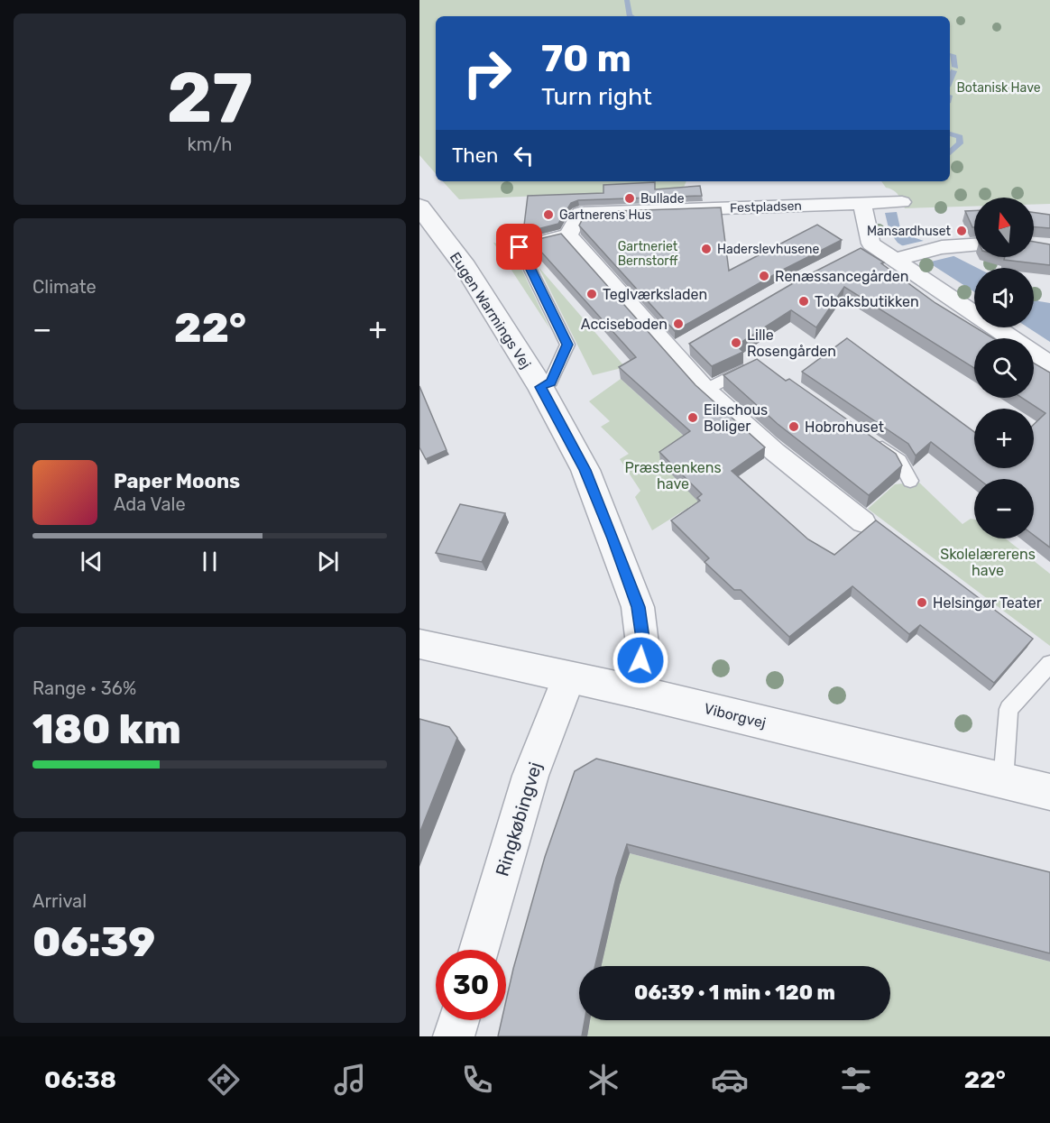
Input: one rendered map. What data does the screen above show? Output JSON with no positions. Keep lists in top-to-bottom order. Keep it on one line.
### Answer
{"streets":{"street":["Festpladsen","Eugen Warmings Vej","Viborgvej","Ringkøbingvej"]},"crossings":[["Eugen Warmings Vej","Viborgvej"],["Viborgvej","Ringkøbingvej"]],"parks":["Botanisk Have","Gartneriet Bernstorff","Præsteenkens have","Skolelærerens have"],"places":["Bullade","Gartnerens Hus","Mansardhuset","Haderslevhusene","Renæssancegården","Teglværksladen","Tobaksbutikken","Acciseboden","Lille Rosengården","Eilschous Boliger","Hobrohuset","Helsingør Teater"],"north":"top","page":{"tile":[["27","km/h"],"Climate",["Range · 36%","180 km"],["Arrival","06:39"]],"turn":["70 m","Turn right"],"then":"Then","map_buttons":["+","−"],"heat":["−","22°","+"],"song":["Paper Moons","Ada Vale"],"limit":"30","trip":"06:39 · 1 min · 120 m","tabs":["06:38","22°"]}}
